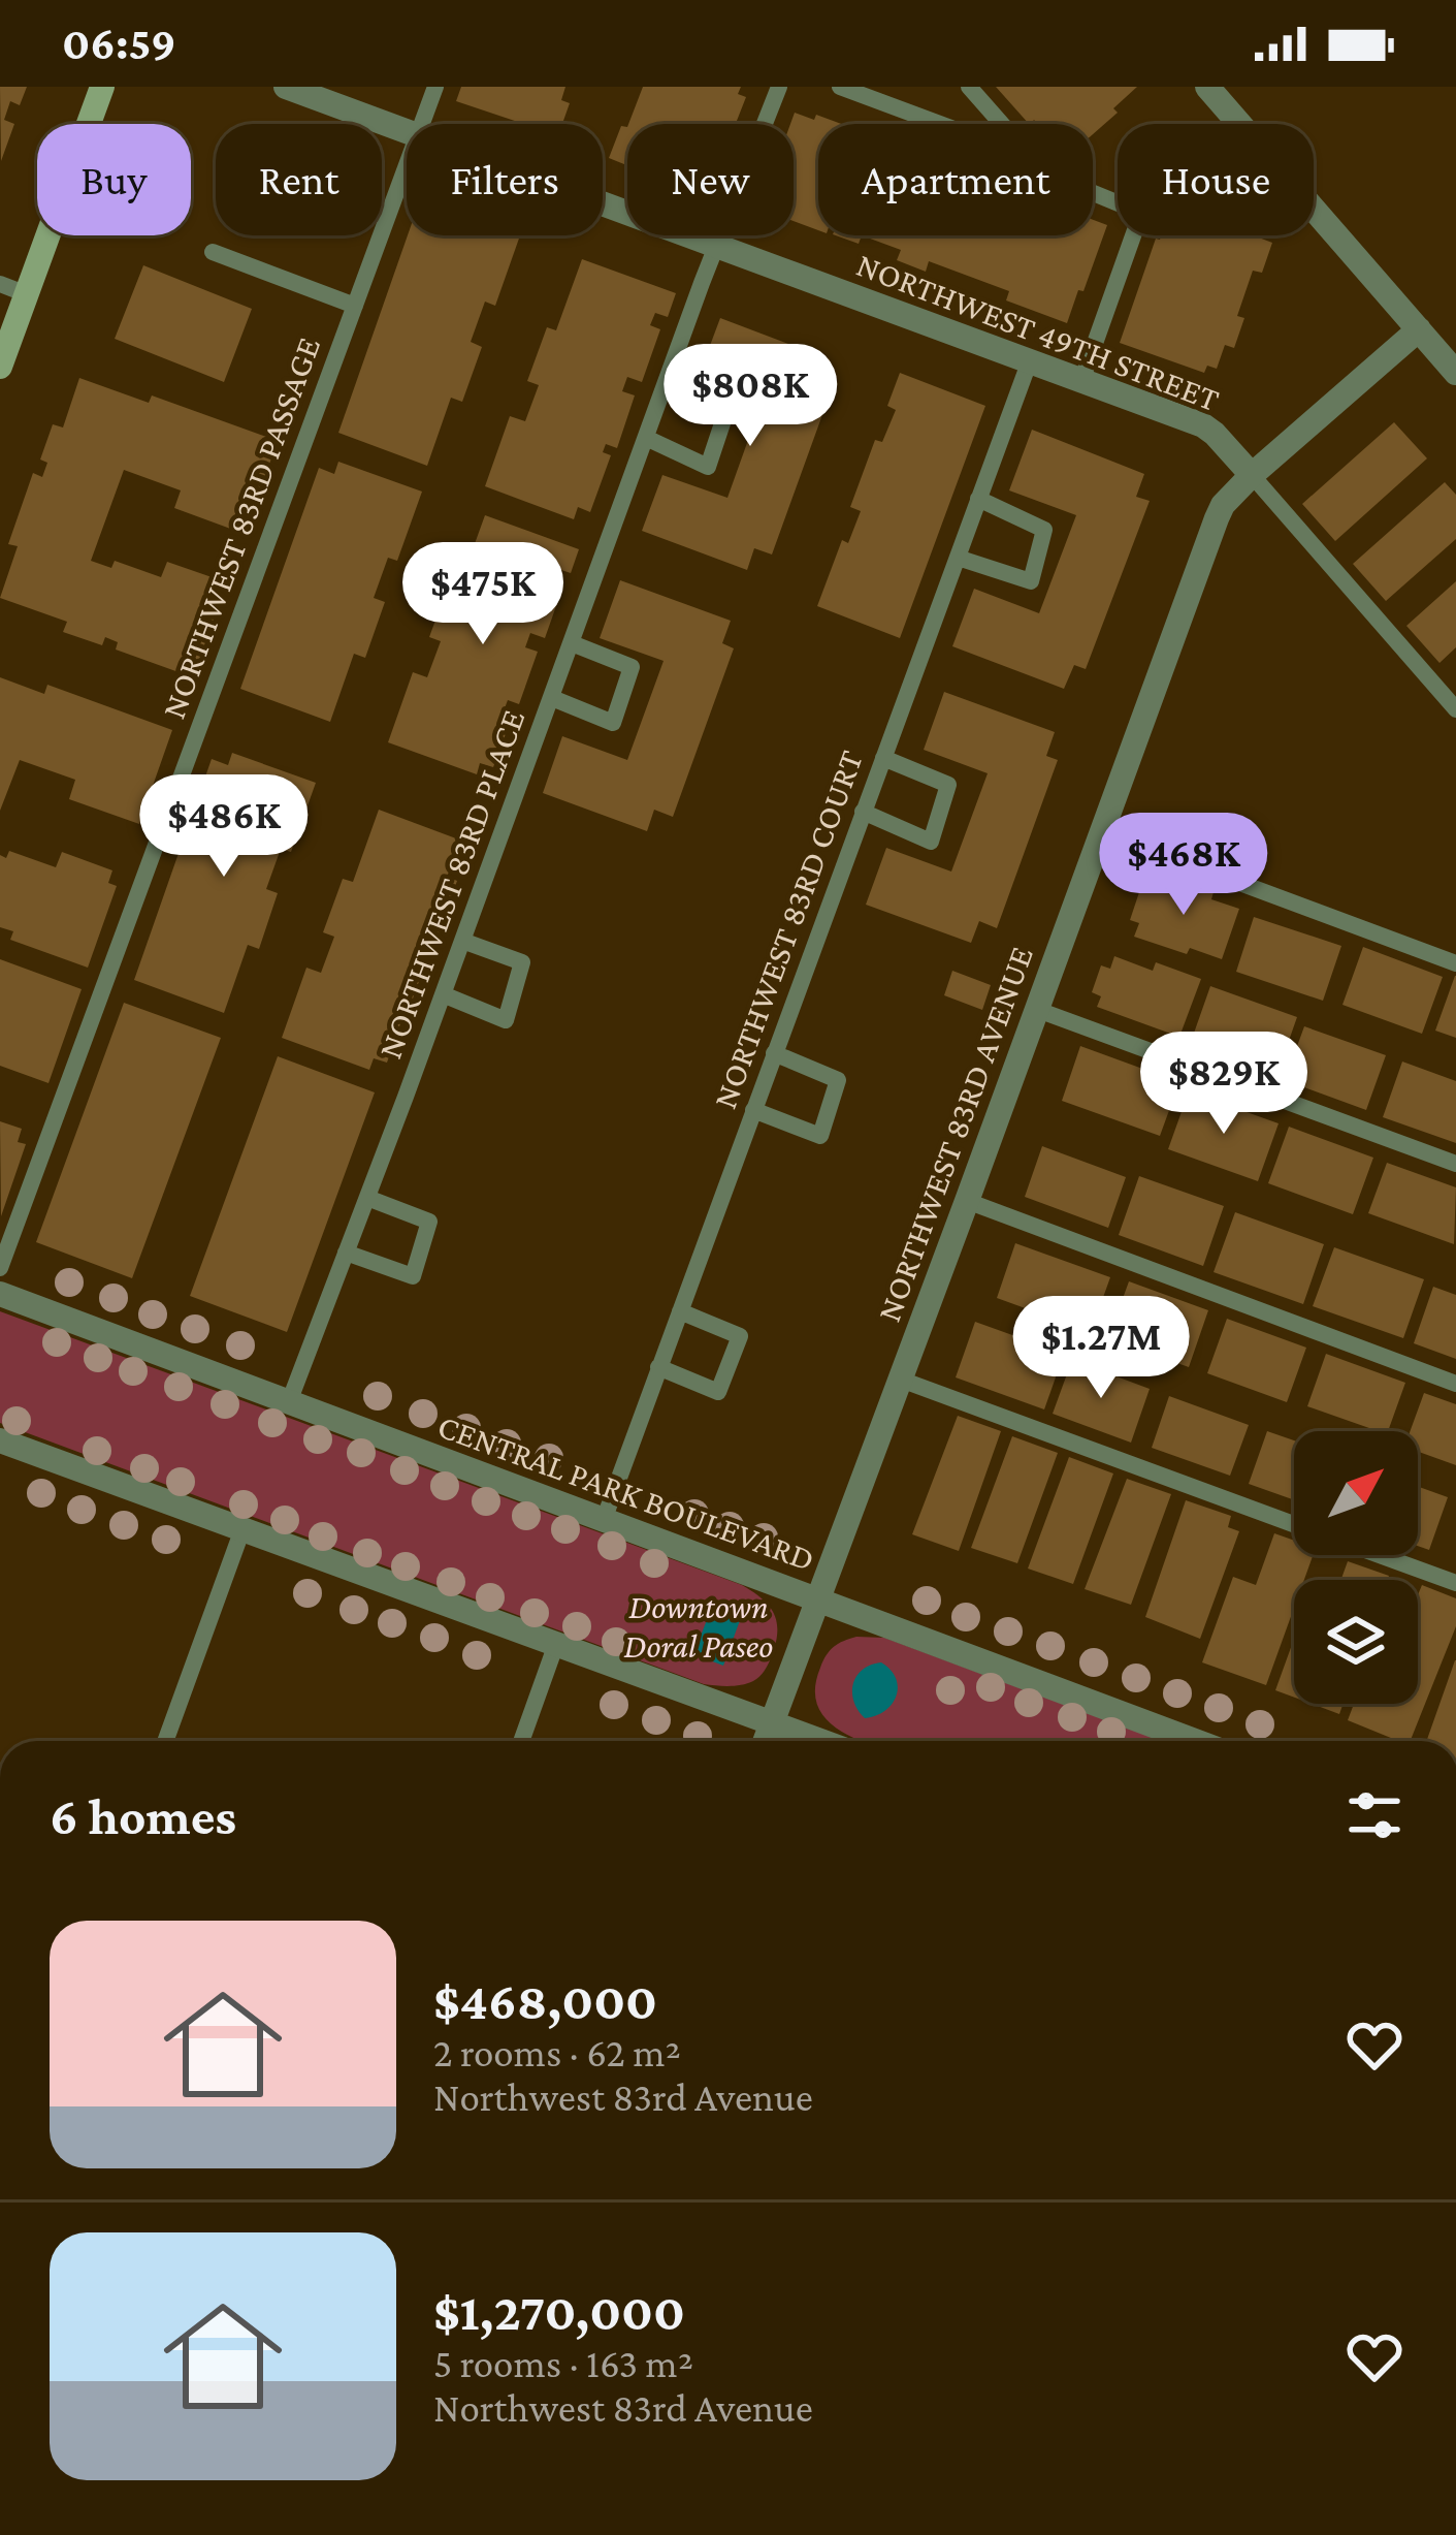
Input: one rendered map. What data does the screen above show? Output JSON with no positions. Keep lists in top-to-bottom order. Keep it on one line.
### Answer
{"streets":{"street":["NORTHWEST 49TH STREET","NORTHWEST 83RD AVENUE","CENTRAL PARK BOULEVARD"],"lane":["NORTHWEST 83RD PASSAGE","NORTHWEST 83RD PLACE","NORTHWEST 83RD COURT"]},"crossings":[["NORTHWEST 49TH STREET","NORTHWEST 83RD PLACE"],["NORTHWEST 49TH STREET","NORTHWEST 83RD COURT"],["NORTHWEST 49TH STREET","NORTHWEST 83RD AVENUE"],["NORTHWEST 83RD PLACE","CENTRAL PARK BOULEVARD"],["NORTHWEST 83RD COURT","CENTRAL PARK BOULEVARD"],["NORTHWEST 83RD AVENUE","CENTRAL PARK BOULEVARD"]],"parks":["Downtown Doral Paseo"],"north":"top right","page":{"status":"06:59","chip":["Buy","Rent","Filters","New","Apartment","House"],"price":["$808K","$475K","$486K","$468K","$829K","$1.27M"],"heading":"6 homes","list":[{"name":"$468,000","note":"2 rooms · 62 m² · Northwest 83rd Avenue"},{"name":"$1,270,000","note":"5 rooms · 163 m² · Northwest 83rd Avenue"}]}}
